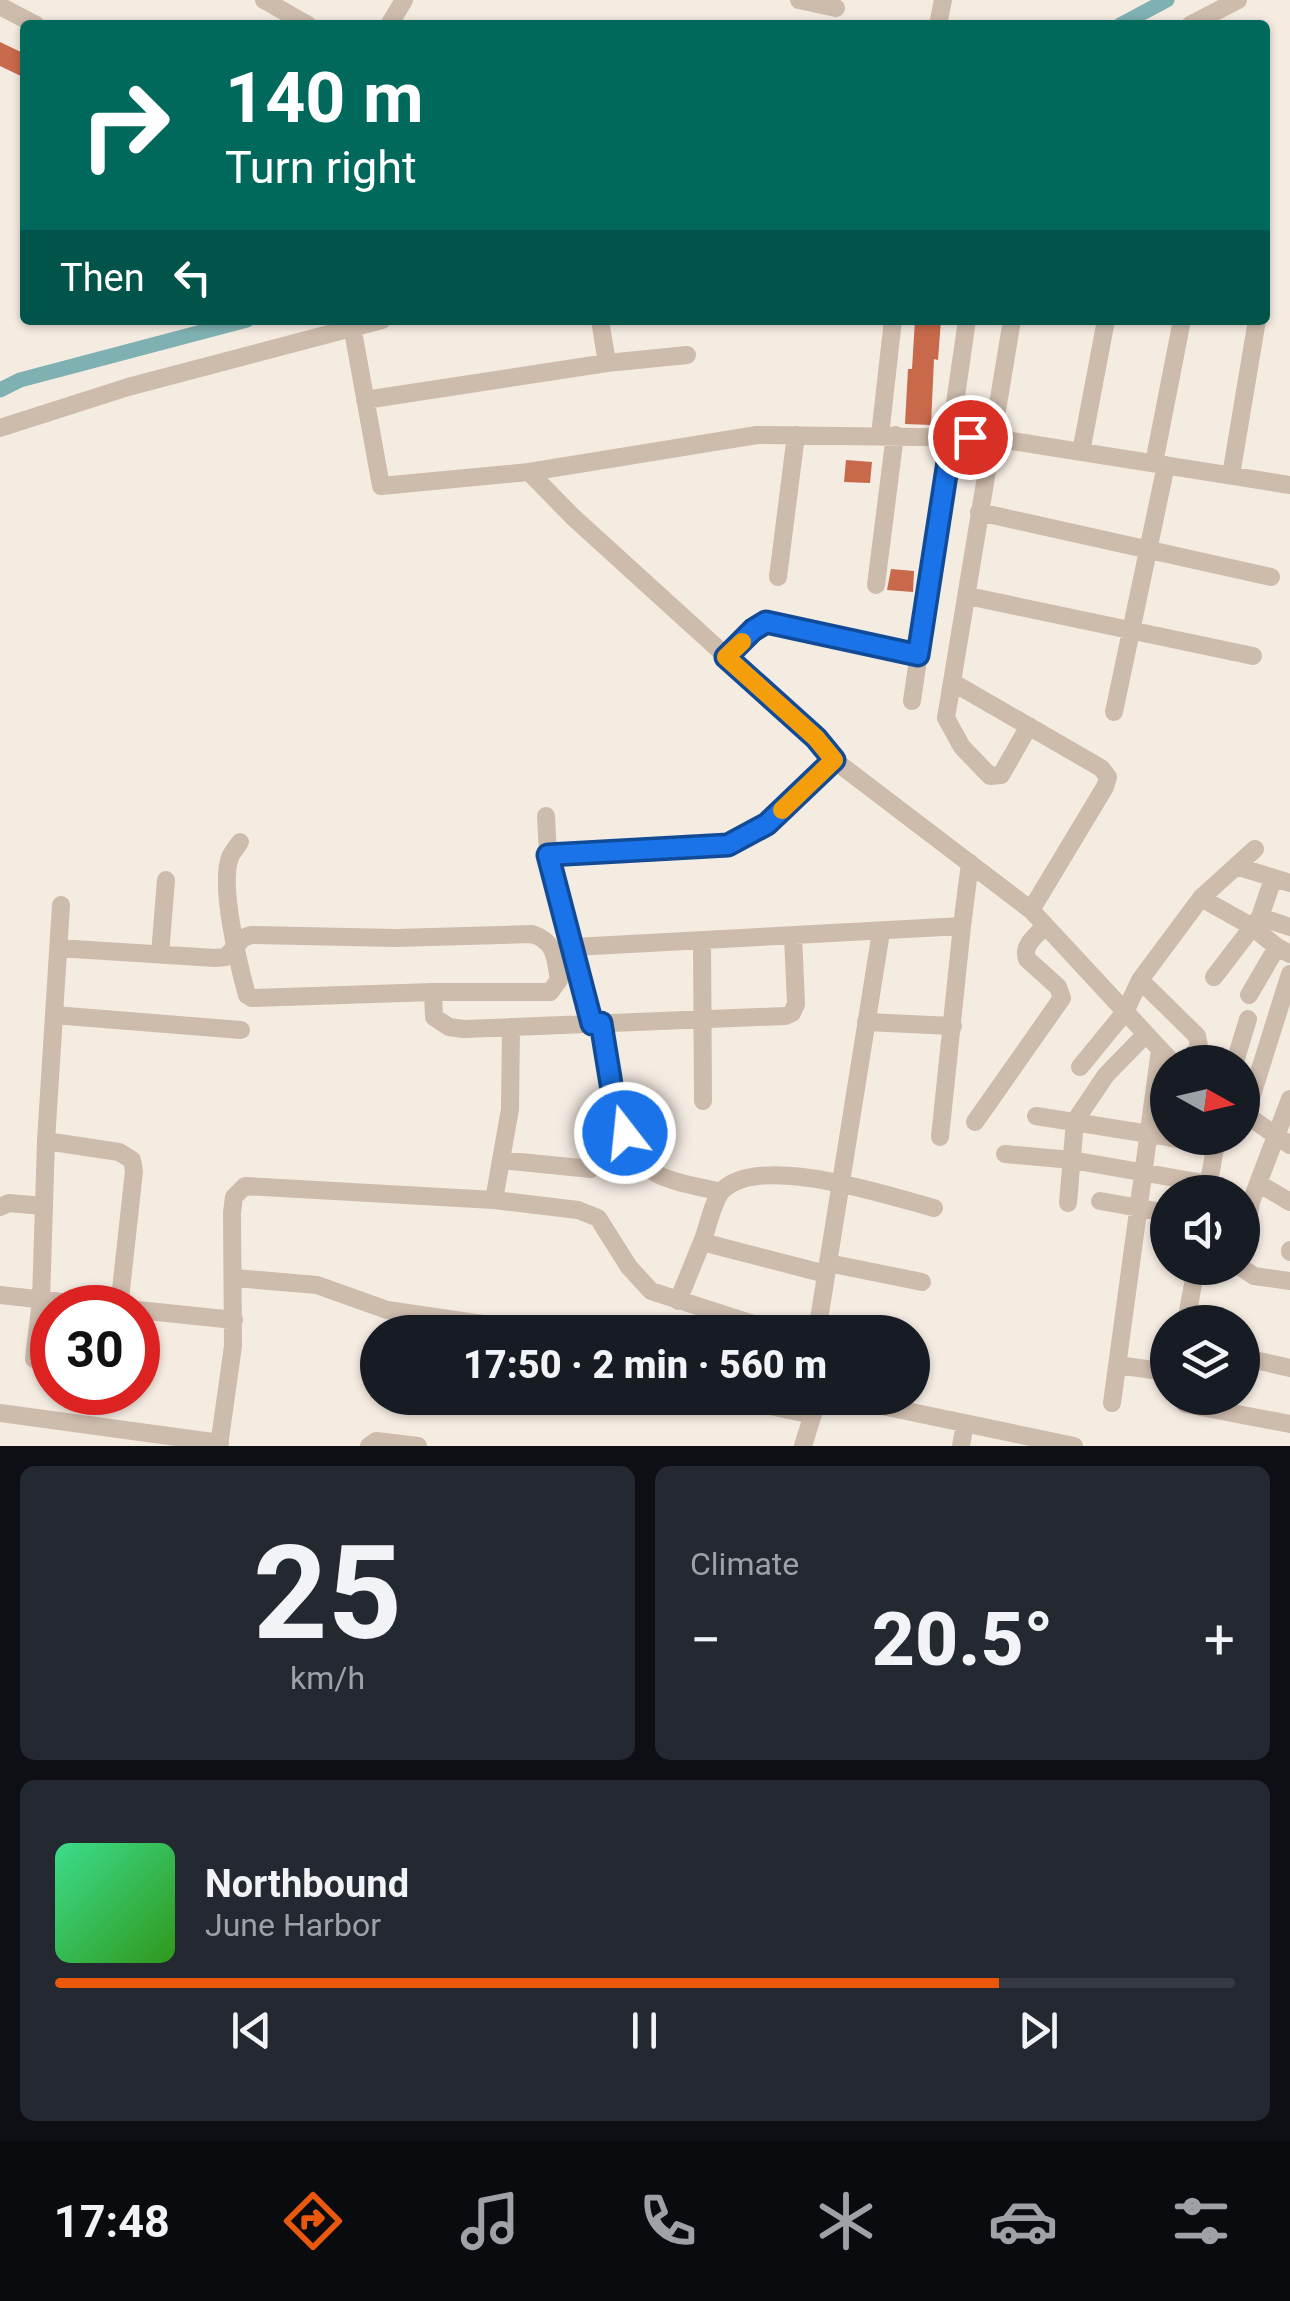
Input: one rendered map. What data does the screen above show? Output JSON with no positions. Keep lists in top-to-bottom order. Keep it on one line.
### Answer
{"north":"right","page":{"turn":["140 m","Turn right"],"then":"Then","limit":"30","trip":"17:50 · 2 min · 560 m","tile":[["25","km/h"],"Climate"],"heat":["−","20.5°","+"],"song":["Northbound","June Harbor"],"tabs":"17:48"}}
